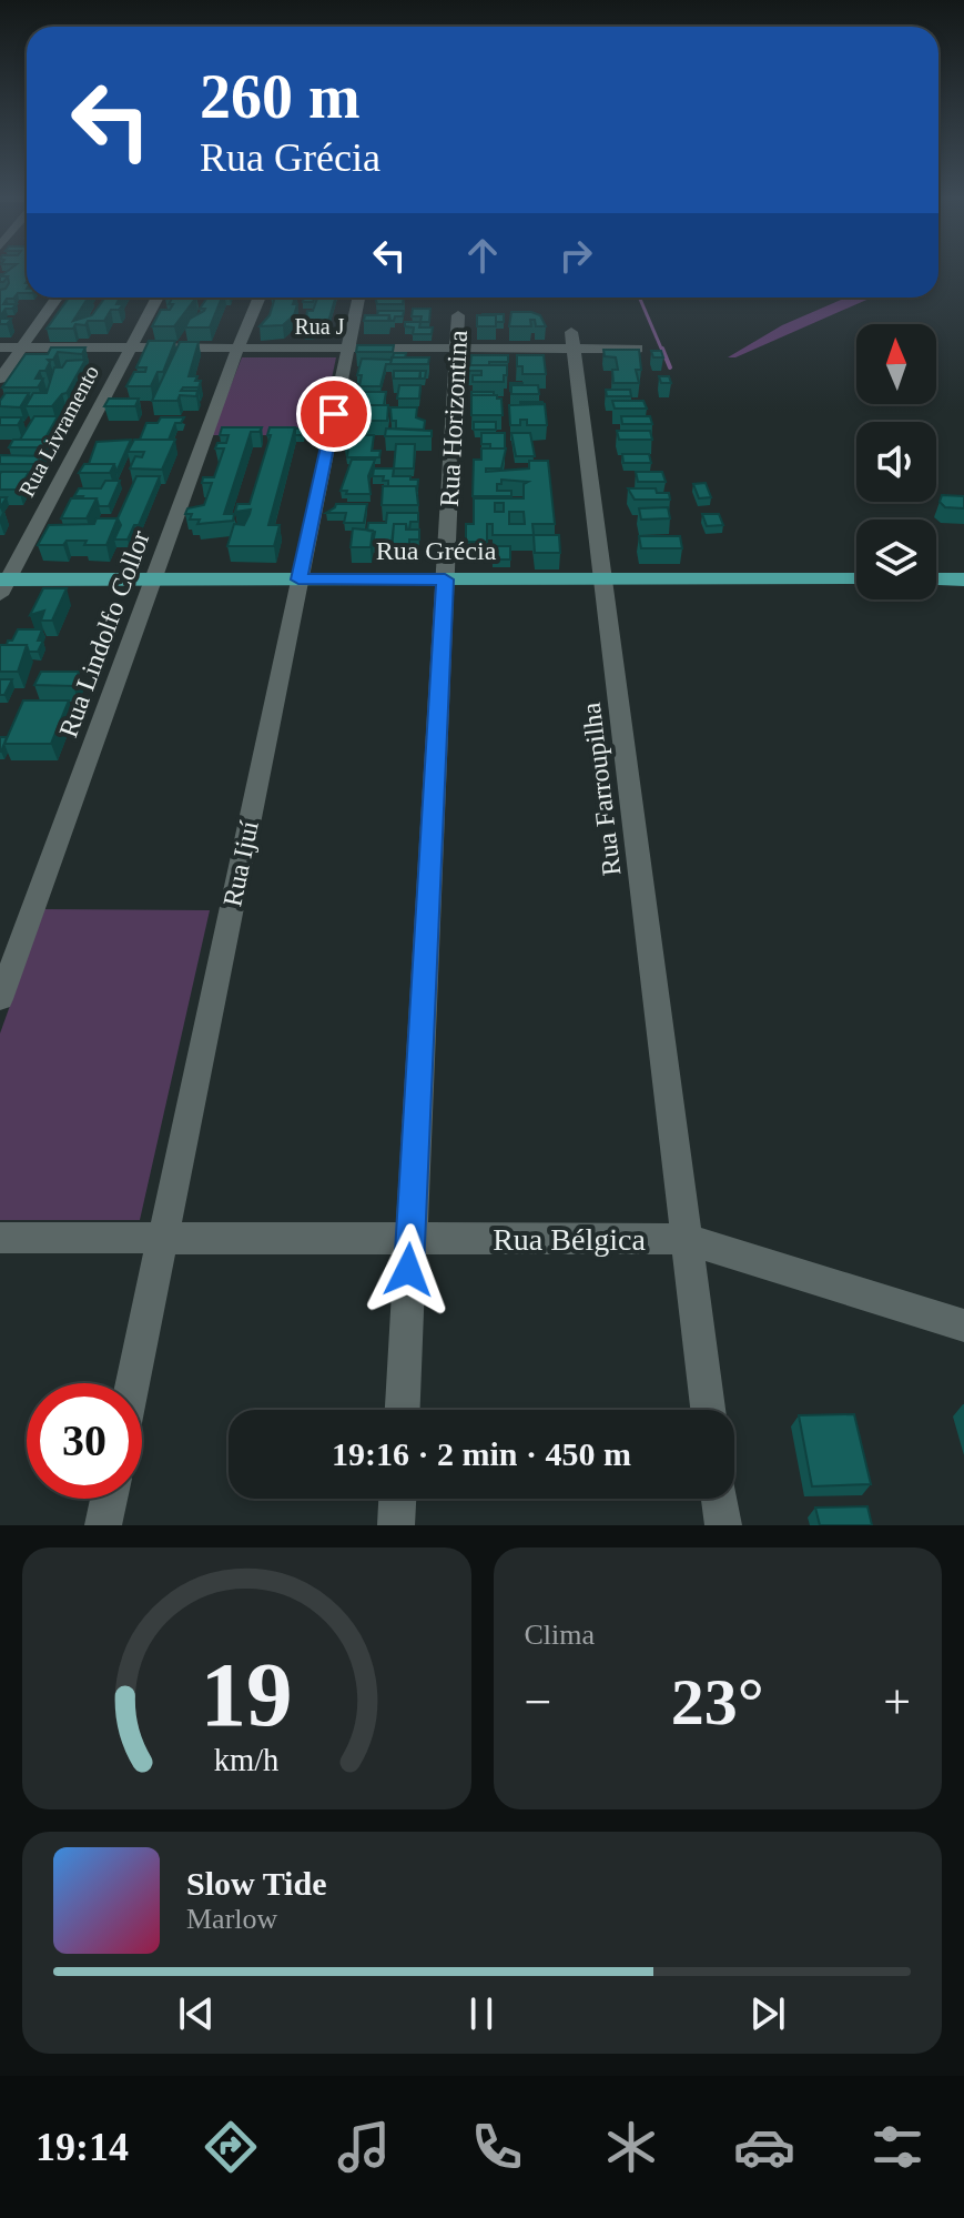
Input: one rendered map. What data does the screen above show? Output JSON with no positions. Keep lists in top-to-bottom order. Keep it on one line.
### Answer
{"streets":{"main road":["Rua Grécia"],"street":["Rua J","Rua Horizontina","Rua Livramento","Rua Lindolfo Collor","Rua Farroupilha","Rua Ijuí","Rua Bélgica"]},"crossings":[["Rua J","Rua Horizontina"],["Rua J","Rua Livramento"],["Rua J","Rua Lindolfo Collor"],["Rua J","Rua Farroupilha"],["Rua J","Rua Ijuí"],["Rua Horizontina","Rua Grécia"],["Rua Horizontina","Rua Bélgica"],["Rua Livramento","Rua Grécia"],["Rua Grécia","Rua Lindolfo Collor"],["Rua Grécia","Rua Farroupilha"],["Rua Grécia","Rua Ijuí"],["Rua Farroupilha","Rua Bélgica"],["Rua Ijuí","Rua Bélgica"]],"north":"top","page":{"turn":["260 m","Rua Grécia"],"limit":"30","trip":"19:16 · 2 min · 450 m","tile":"Clima","heat":["−","23°","+"],"song":["Slow Tide","Marlow"],"tabs":"19:14","gauge":["19","km/h"]}}
